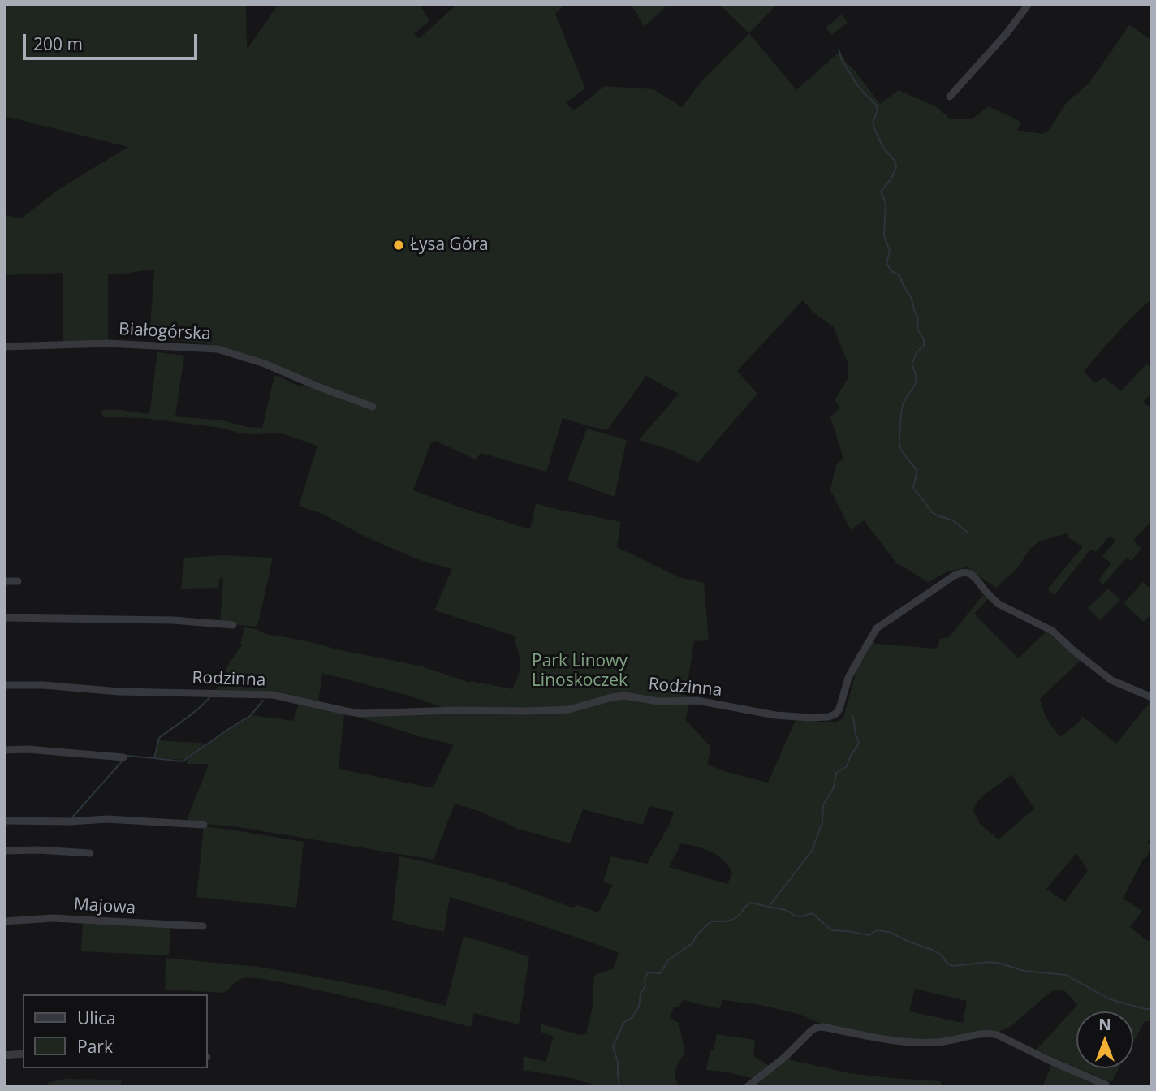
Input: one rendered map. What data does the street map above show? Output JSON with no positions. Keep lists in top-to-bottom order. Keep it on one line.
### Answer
{"streets":{"street":["Białogórska","Rodzinna","Majowa"]},"parks":["Park Linowy Linoskoczek"],"places":["Łysa Góra"],"legend":["Ulica","Park"],"scale_bar":"200 m","north":"top"}
